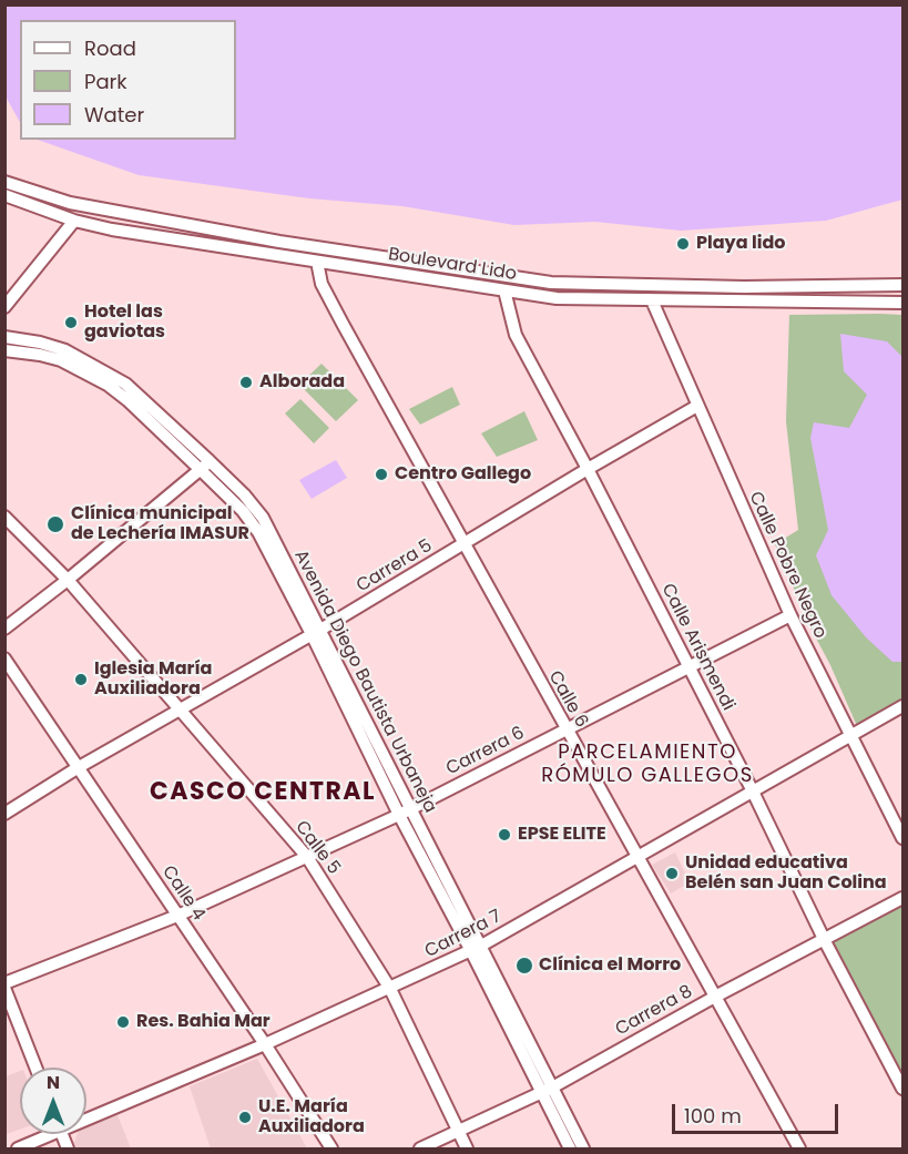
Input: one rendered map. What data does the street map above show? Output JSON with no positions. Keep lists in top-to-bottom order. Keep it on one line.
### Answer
{"streets":{"street":["Boulevard Lido","Calle Pobre Negro","Carrera 5","Calle Arismendi","Avenida Diego Bautista Urbaneja","Calle 6","Carrera 6","Calle 5","Calle 4","Carrera 7","Carrera 8"]},"crossings":[["Boulevard Lido","Calle Pobre Negro"],["Boulevard Lido","Calle Arismendi"],["Boulevard Lido","Calle 6"],["Calle Pobre Negro","Carrera 5"],["Calle Pobre Negro","Carrera 6"],["Calle Pobre Negro","Carrera 7"],["Carrera 5","Calle Arismendi"],["Carrera 5","Avenida Diego Bautista Urbaneja"],["Carrera 5","Calle 6"],["Carrera 5","Calle 5"],["Carrera 5","Calle 4"],["Calle Arismendi","Carrera 6"],["Calle Arismendi","Carrera 7"],["Calle Arismendi","Carrera 8"],["Avenida Diego Bautista Urbaneja","Carrera 6"],["Avenida Diego Bautista Urbaneja","Carrera 7"],["Avenida Diego Bautista Urbaneja","Carrera 8"],["Calle 6","Carrera 6"],["Calle 6","Carrera 7"],["Calle 6","Carrera 8"],["Carrera 6","Calle 5"],["Carrera 6","Calle 4"],["Calle 5","Carrera 7"],["Calle 5","Carrera 8"],["Calle 4","Carrera 7"]],"districts":["PARCELAMIENTO RÓMULO GALLEGOS","CASCO CENTRAL"],"places":["Playa lido","Hotel las gaviotas","Alborada","Centro Gallego","Clínica municipal de Lechería IMASUR","Iglesia María Auxiliadora","EPSE ELITE","Unidad educativa Belén san Juan Colina","Clínica el Morro","Res. Bahia Mar","U.E. María Auxiliadora"],"legend":["Road","Park","Water"],"scale_bar":"100 m","north":"top"}
